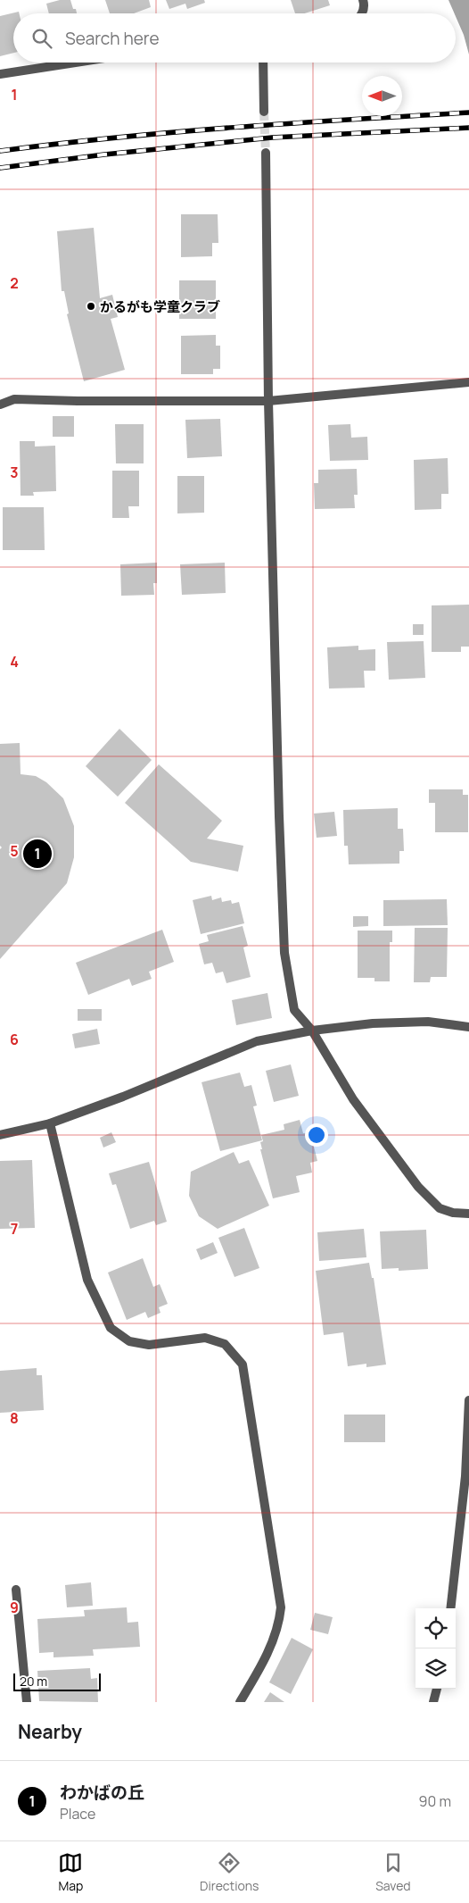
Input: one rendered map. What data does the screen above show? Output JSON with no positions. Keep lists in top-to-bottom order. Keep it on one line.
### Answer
{"places":["かるがも学童クラブ"],"scale_bar":"20 m","north":"left","page":{"search":"Search here","pins":"1","scale":"20 m","heading":"Nearby","list":[{"mark":"1","name":"わかばの丘","note":"Place","value":"90 m"}],"nav":["Map","Directions","Saved"]},"grid":{"rows":["1","2","3","4","5","6","7","8","9"]}}
